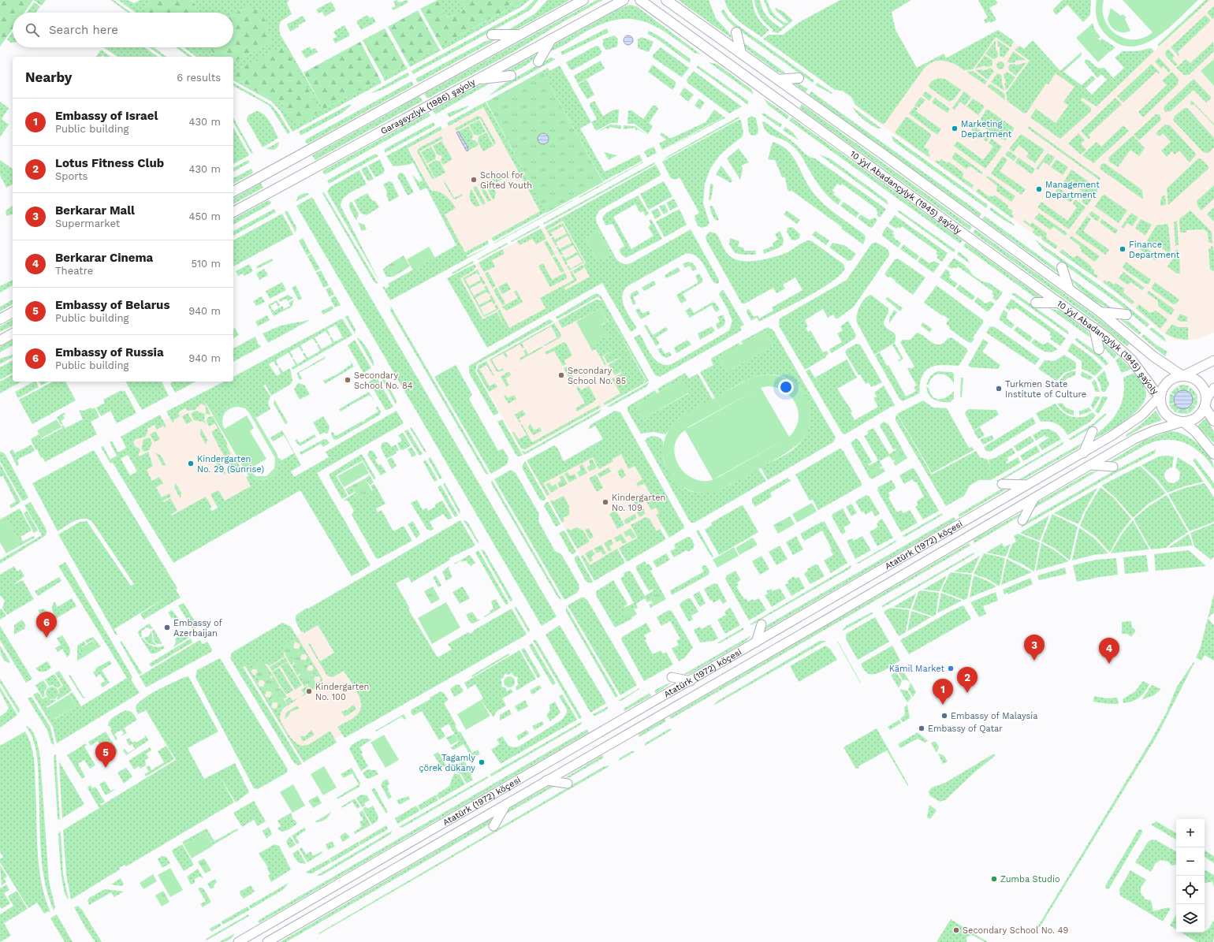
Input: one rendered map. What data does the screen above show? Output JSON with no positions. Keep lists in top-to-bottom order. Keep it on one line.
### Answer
{"streets":{"main road":["Garaşsyzlyk (1986) şaýoly","10 ýyl Abadançylyk (1945) şaýoly","Atatürk (1972) köçesi"]},"crossings":[["10 ýyl Abadançylyk (1945) şaýoly","Atatürk (1972) köçesi"]],"places":["Marketing Department","School for Gifted Youth","Management Department","Finance Department","Secondary School No. 85","Secondary School No. 84","Turkmen State Institute of Culture","Kindergarten No. 29 (Sunrise)","Kindergarten No. 109","Embassy of Azerbaijan","Kämil Market","Kindergarten No. 100","Embassy of Malaysia","Embassy of Qatar","Tagamly çörek dükany","Zumba Studio","Secondary School No. 49"],"page":{"search":"Search here","heading":["Nearby","6 results"],"list":[{"mark":"1","name":"Embassy of Israel","note":"Public building","value":"430 m"},{"mark":"2","name":"Lotus Fitness Club","note":"Sports","value":"430 m"},{"mark":"3","name":"Berkarar Mall","note":"Supermarket","value":"450 m"},{"mark":"4","name":"Berkarar Cinema","note":"Theatre","value":"510 m"},{"mark":"5","name":"Embassy of Belarus","note":"Public building","value":"940 m"},{"mark":"6","name":"Embassy of Russia","note":"Public building","value":"940 m"}],"pins":["6","3","4","2","1","5"],"map_buttons":["+","−"]}}
